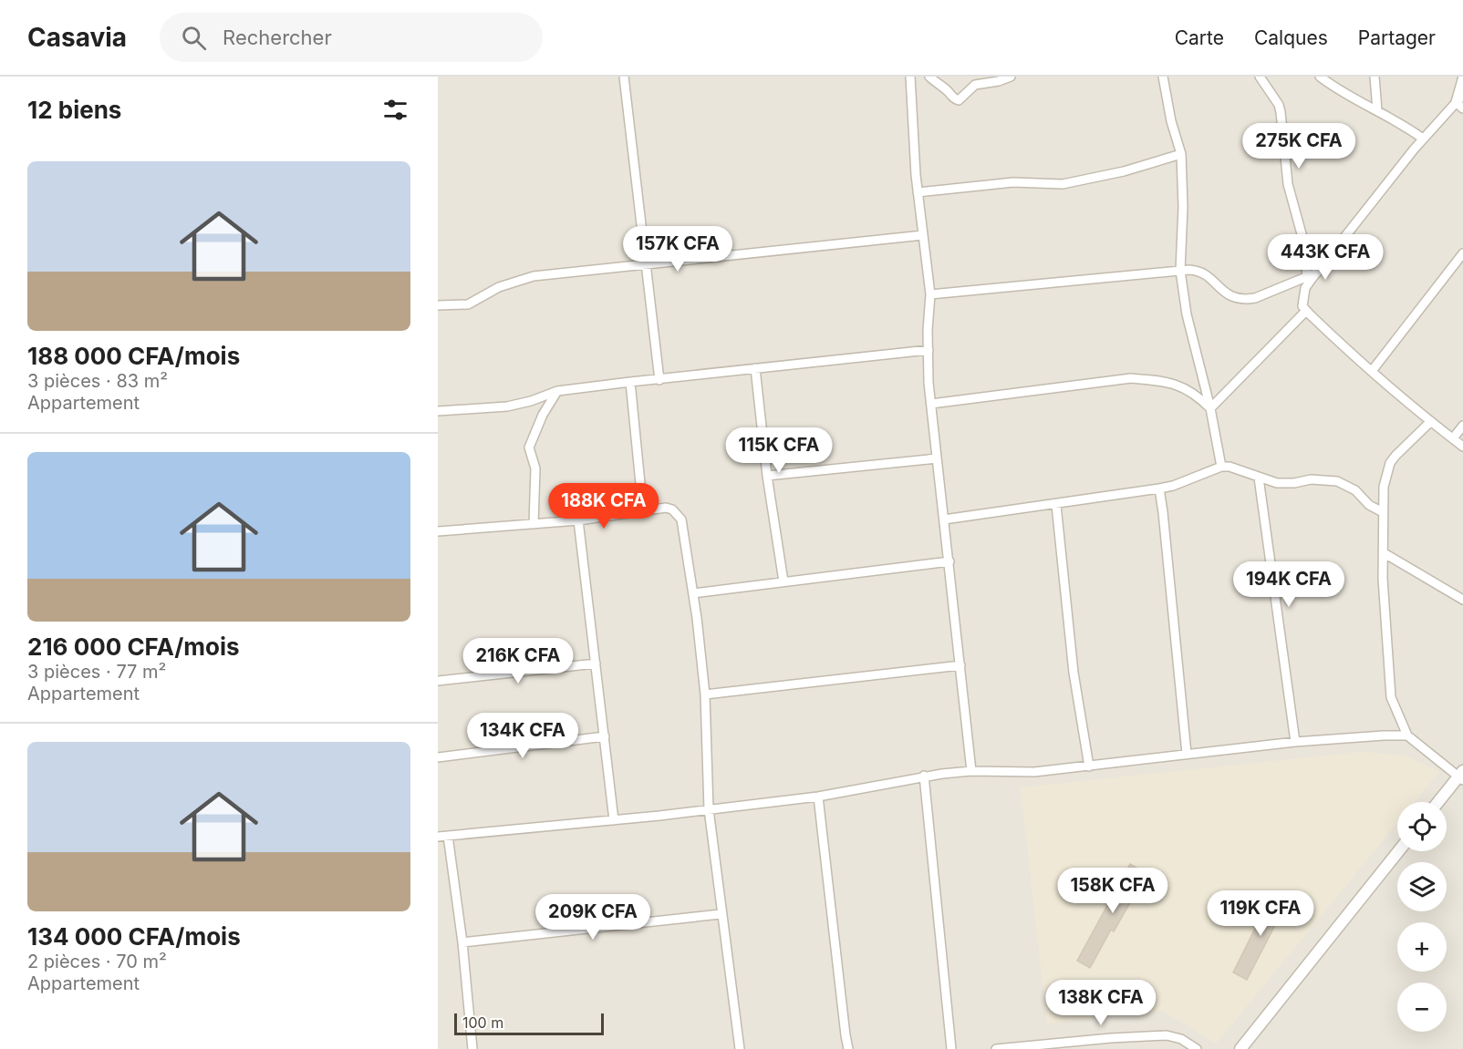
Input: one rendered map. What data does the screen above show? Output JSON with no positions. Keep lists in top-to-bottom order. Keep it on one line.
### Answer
{"scale_bar":"100 m","page":{"header":"Casavia","search":"Rechercher","nav":["Carte","Calques","Partager"],"heading":"12 biens","price":["275K CFA","157K CFA","443K CFA","115K CFA","188K CFA","194K CFA","216K CFA","134K CFA","158K CFA","119K CFA","209K CFA","138K CFA"],"list":[{"name":"188 000 CFA/mois","note":"3 pièces · 83 m² · Appartement"},{"name":"216 000 CFA/mois","note":"3 pièces · 77 m² · Appartement"},{"name":"134 000 CFA/mois","note":"2 pièces · 70 m² · Appartement"}],"map_buttons":["+","−"],"scale":"100 m"}}
